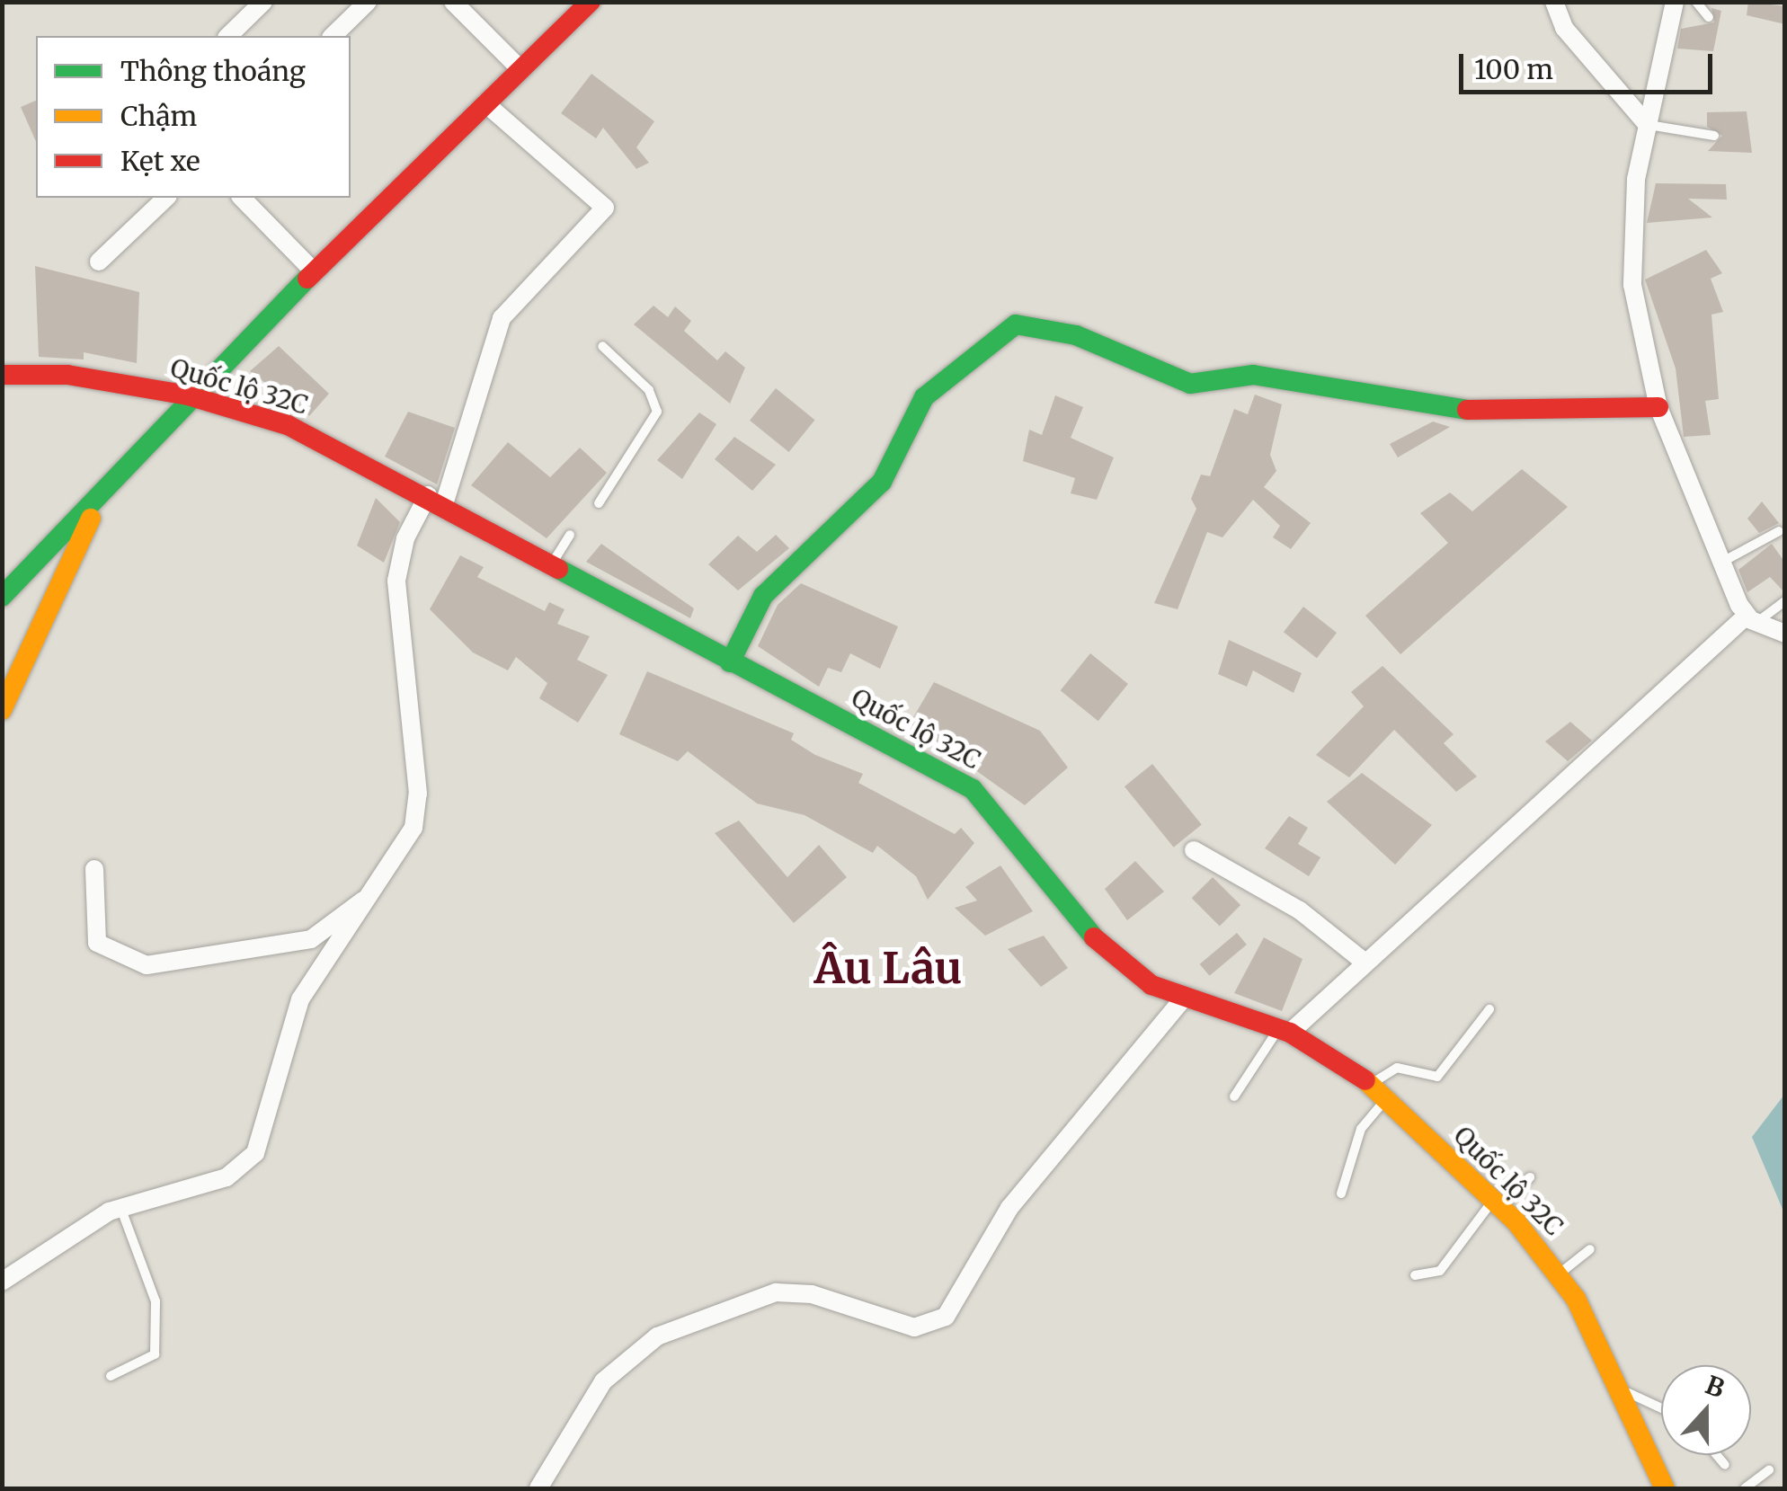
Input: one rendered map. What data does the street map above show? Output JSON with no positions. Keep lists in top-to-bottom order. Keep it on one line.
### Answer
{"streets":{"main road":["Quốc lộ 32C"]},"districts":["Âu Lâu"],"legend":["Thông thoáng","Chậm","Kẹt xe"],"scale_bar":"100 m","north":"top"}
